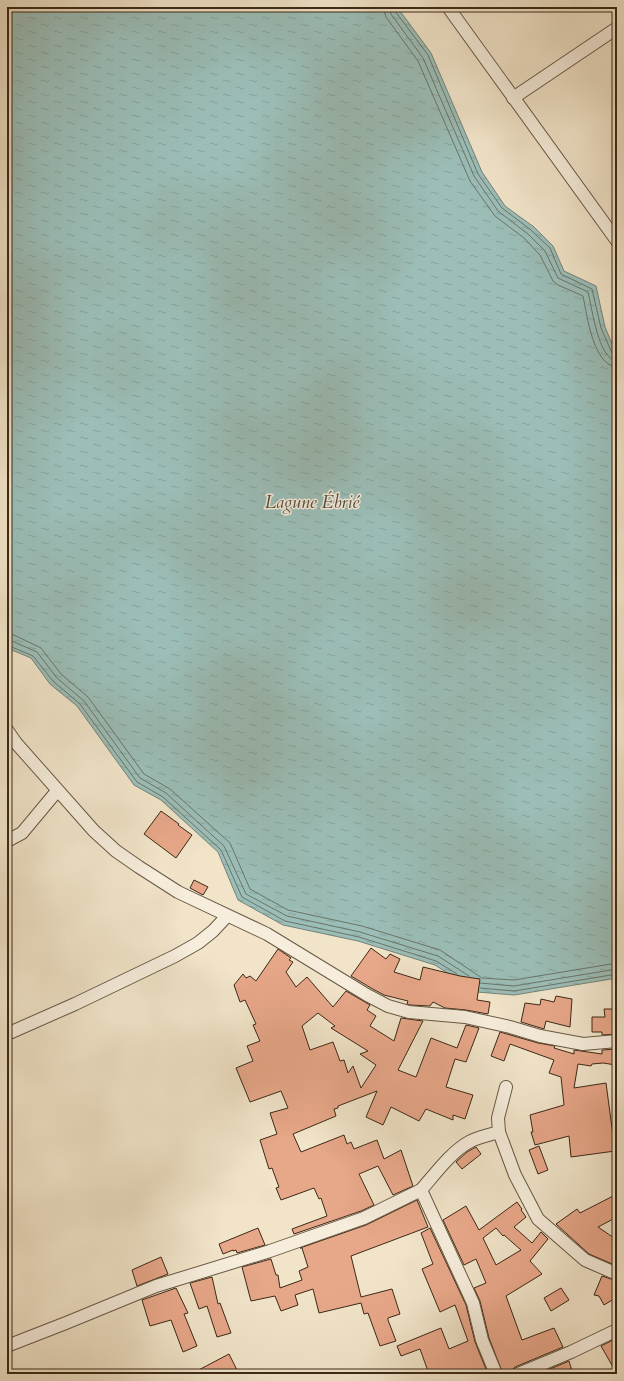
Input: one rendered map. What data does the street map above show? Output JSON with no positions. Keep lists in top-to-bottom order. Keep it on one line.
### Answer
{"water":["Lagune Ébrié"]}
